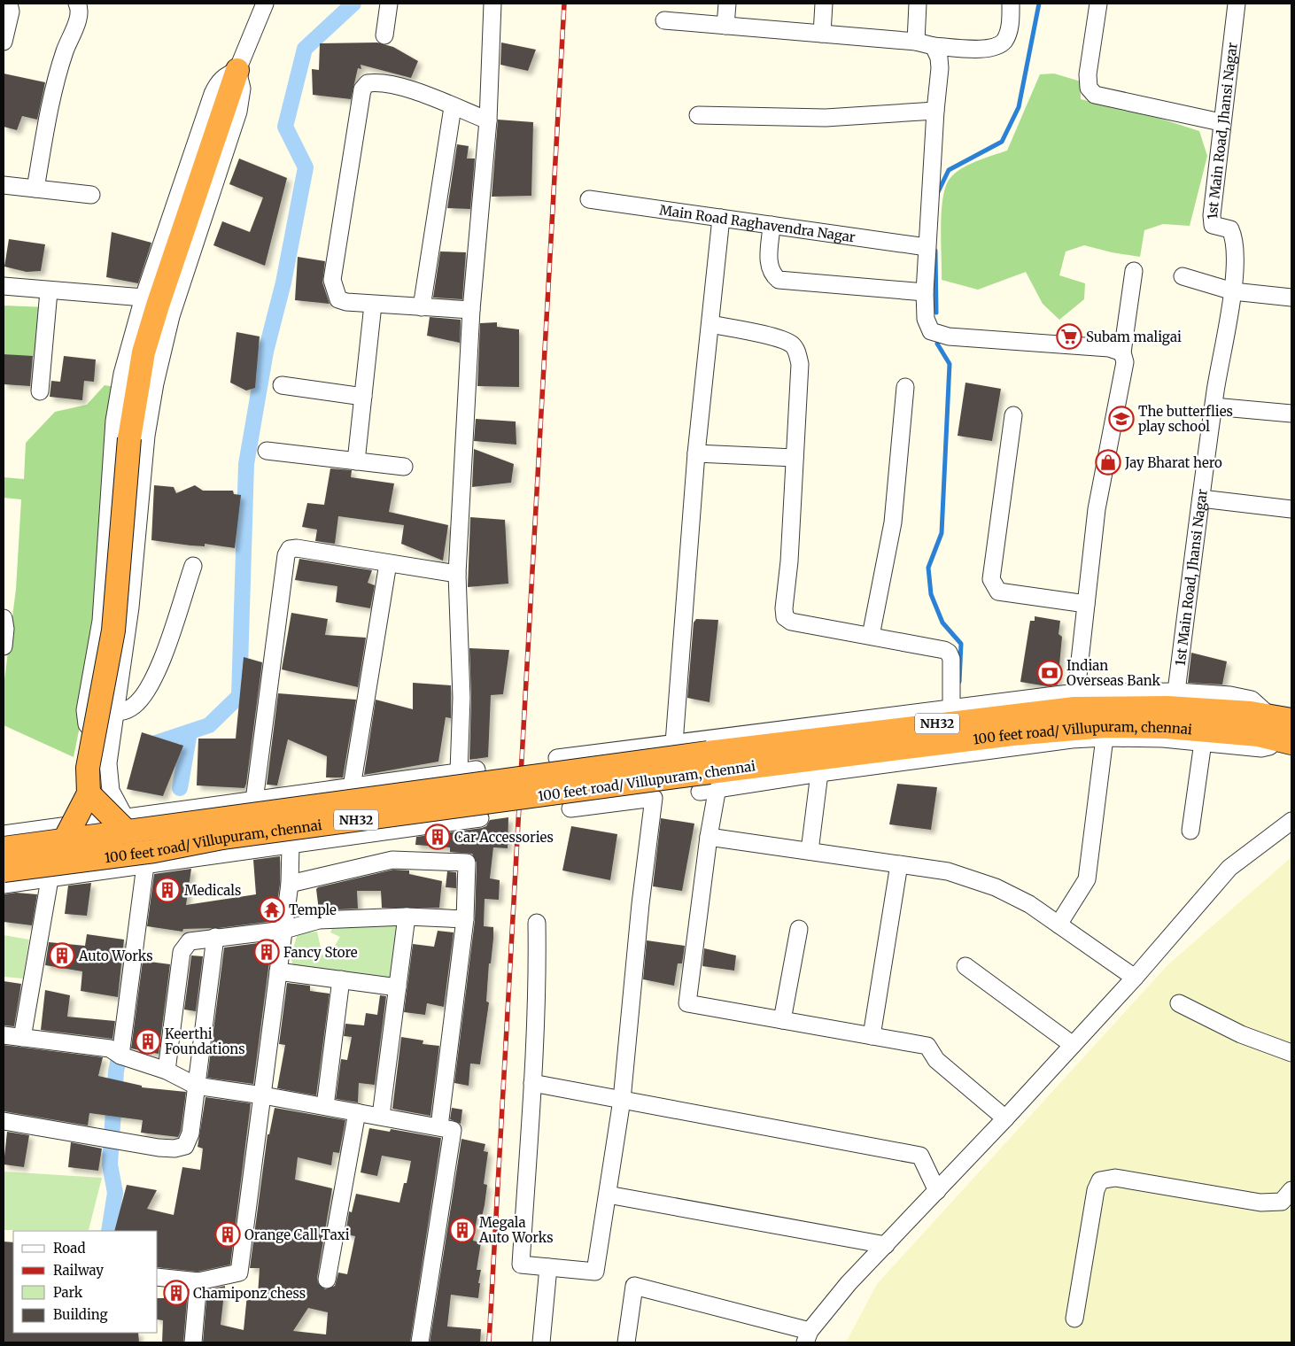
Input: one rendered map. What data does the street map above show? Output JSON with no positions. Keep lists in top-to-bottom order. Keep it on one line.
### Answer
{"streets":{"highway":["NH32","100 feet road/ Villupuram, chennai"],"street":["1st Main Road, Jhansi Nagar","Main Road Raghavendra Nagar"]},"places":{"supermarket":["Subam maligai"],"school or university":["The butterflies play school"],"shop":["Jay Bharat hero"],"bank":["Indian Overseas Bank"],"building":["Car Accessories","Medicals","Fancy Store","Auto Works","Keerthi Foundations","Megala Auto Works","Orange Call Taxi","Chamiponz chess"],"temple":["Temple"]},"legend":["Road","Railway","Park","Building"]}
